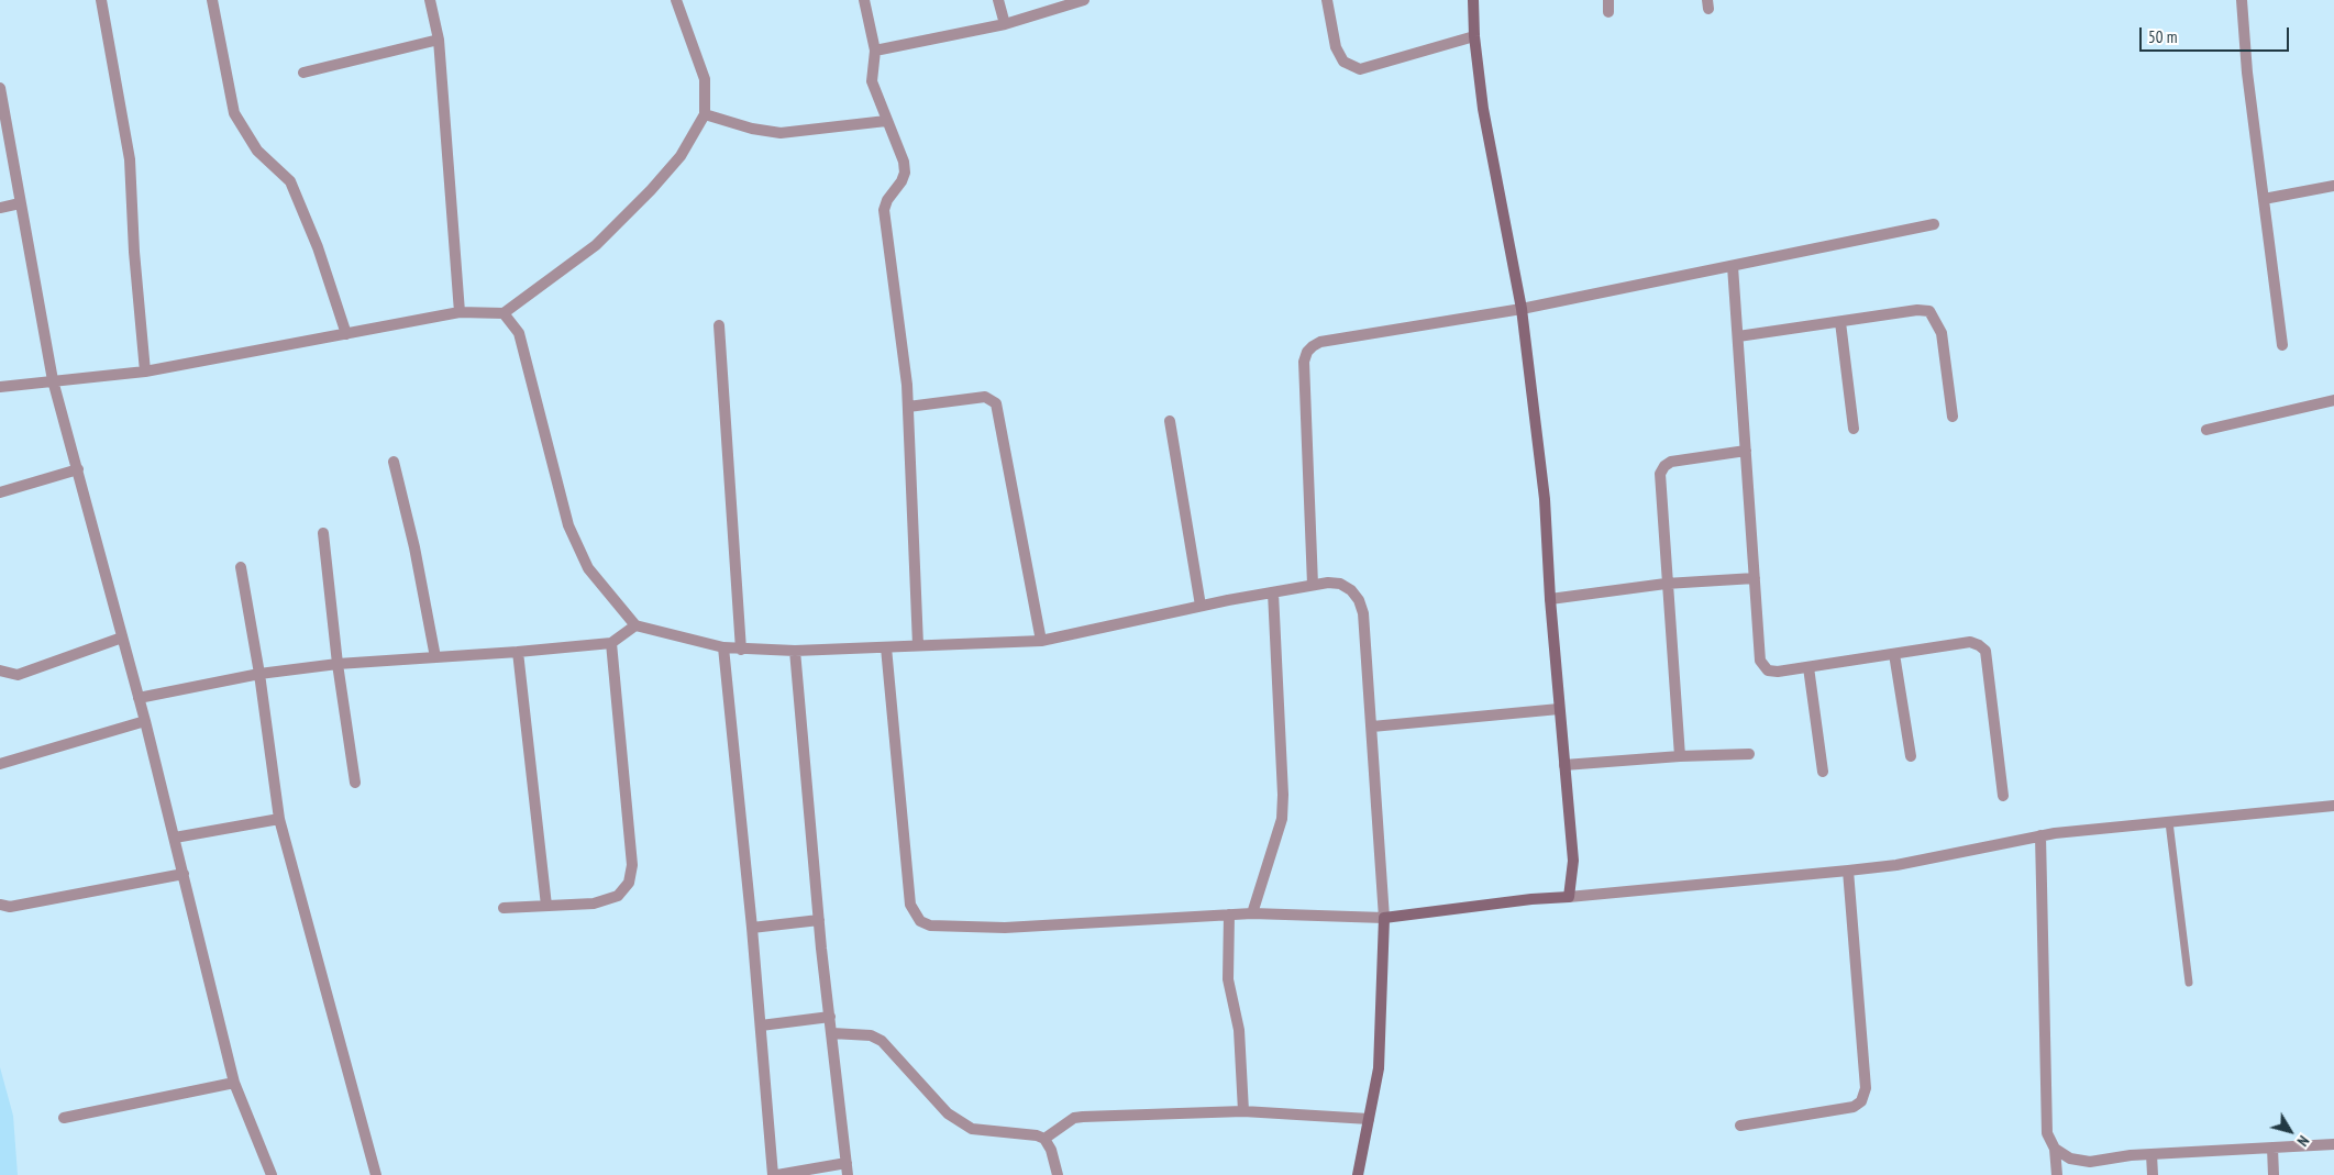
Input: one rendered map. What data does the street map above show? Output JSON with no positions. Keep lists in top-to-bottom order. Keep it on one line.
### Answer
{"scale_bar":"50 m","north":"bottom right"}
